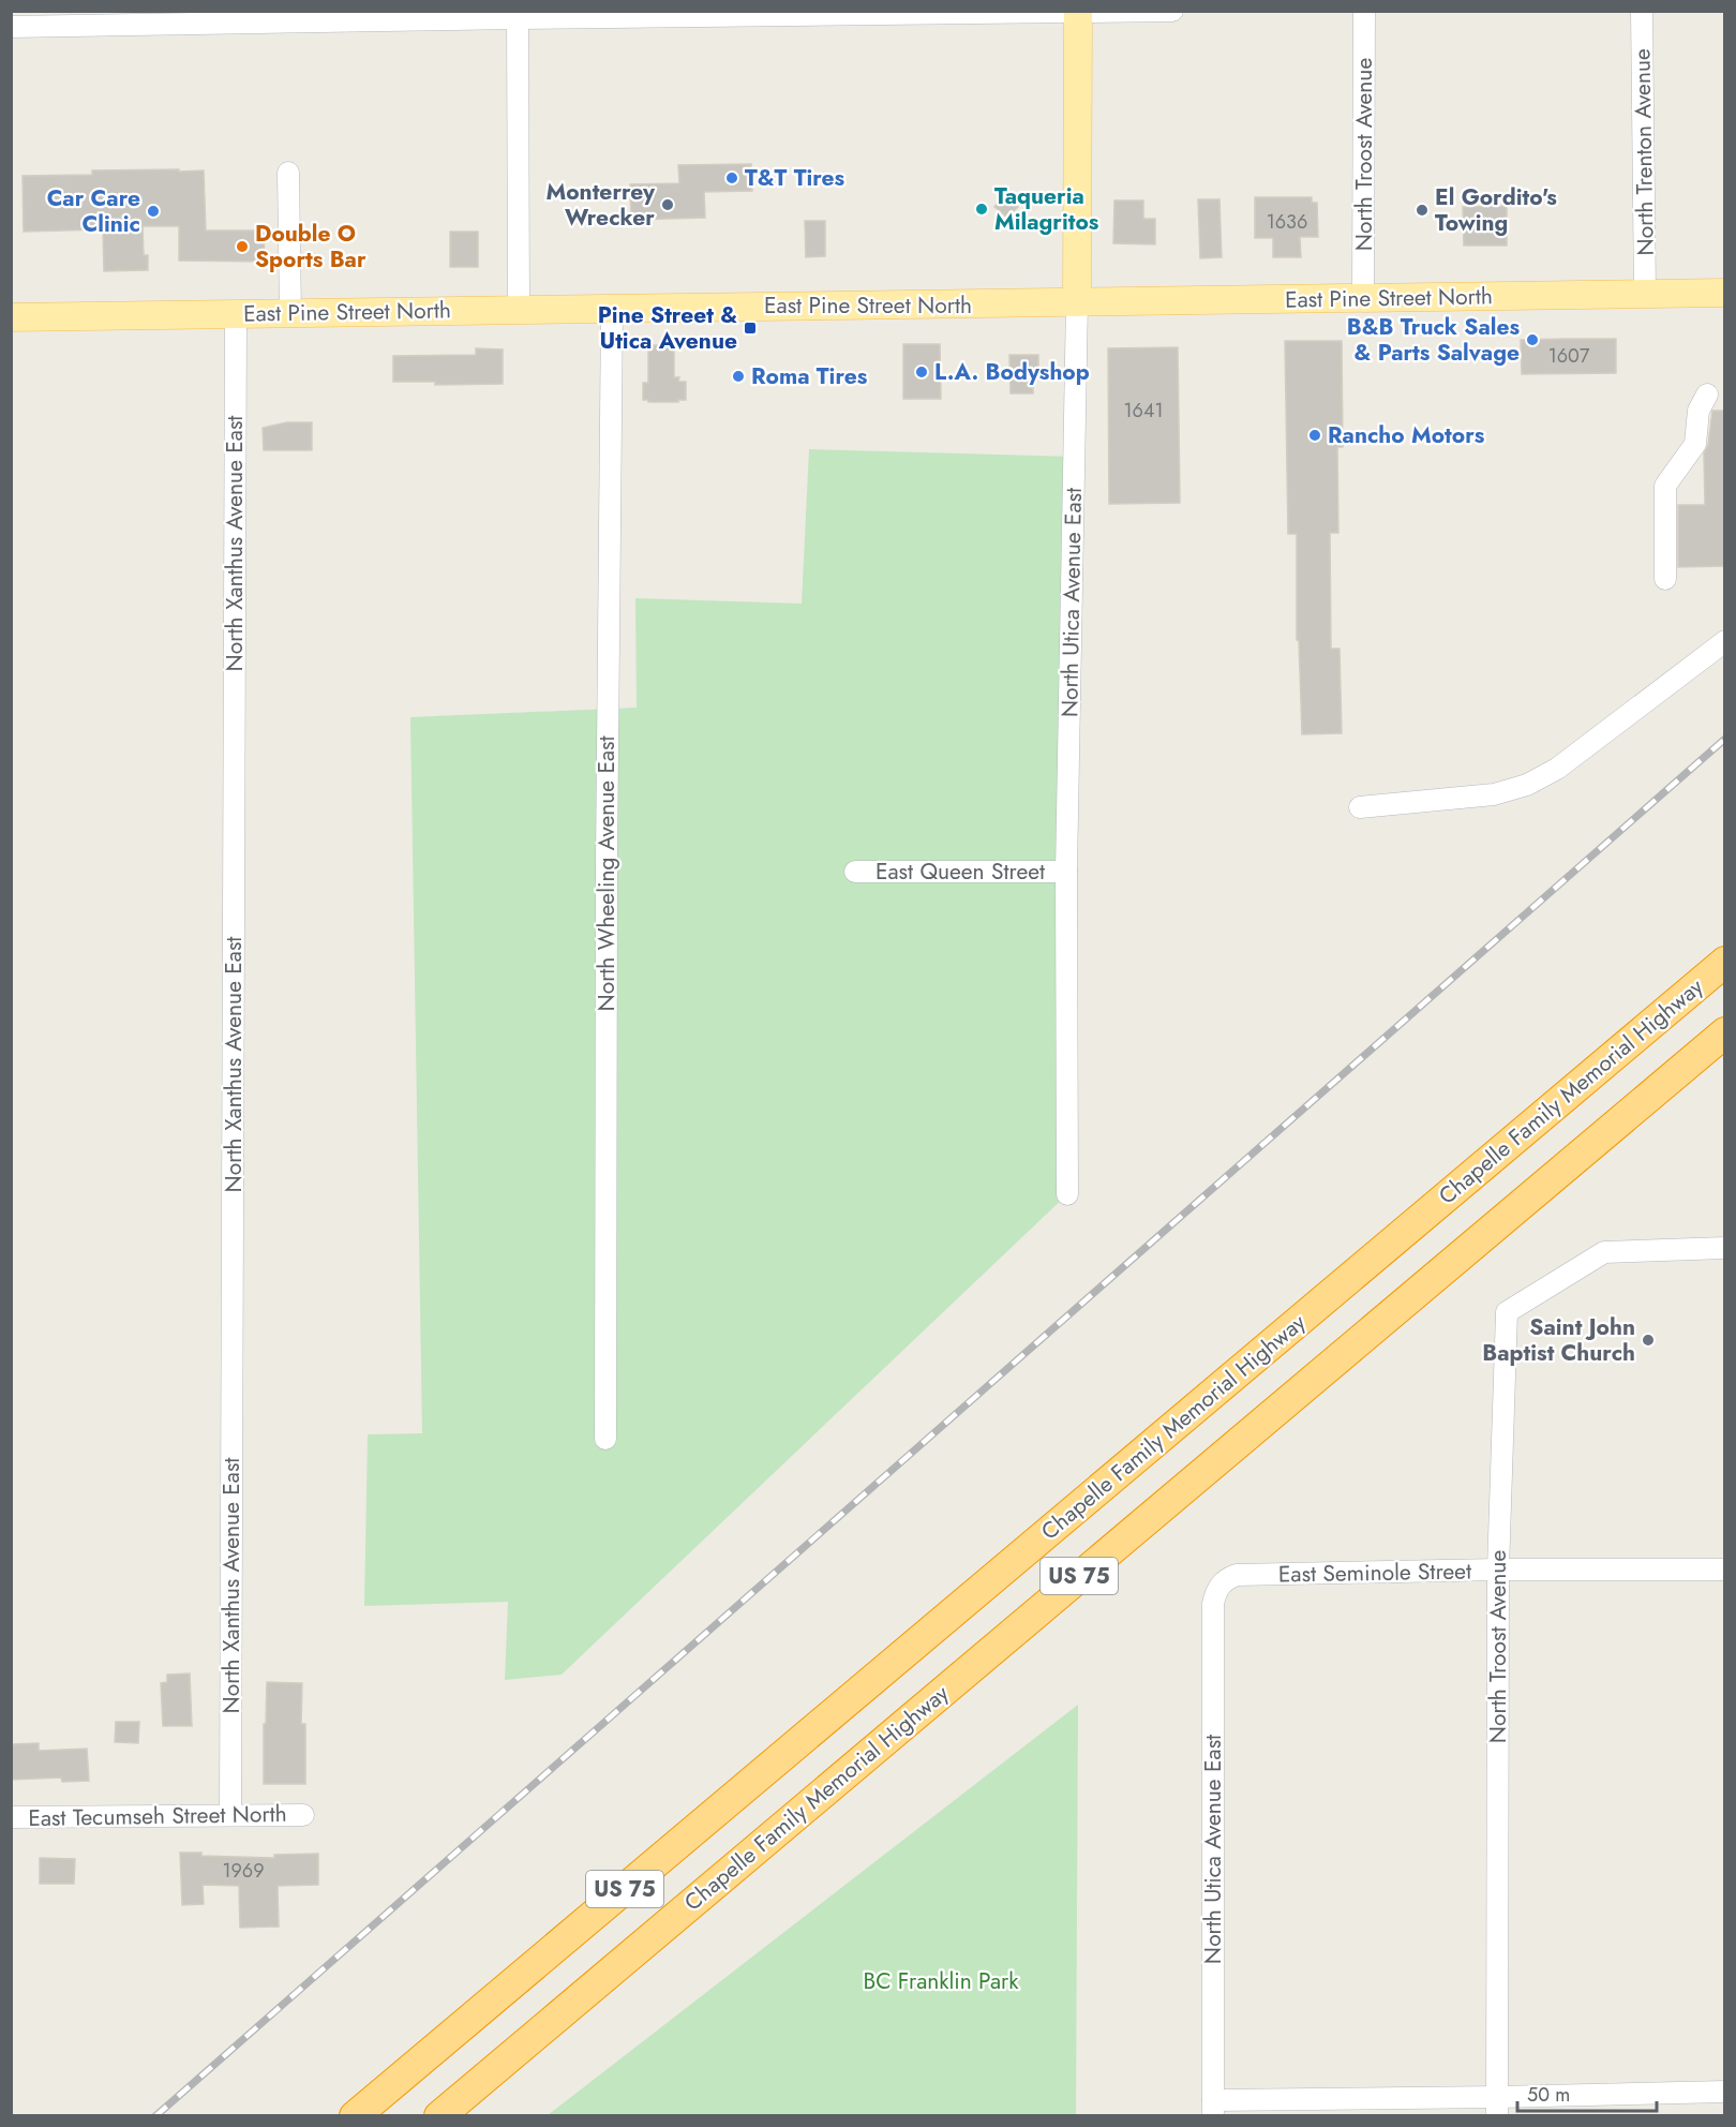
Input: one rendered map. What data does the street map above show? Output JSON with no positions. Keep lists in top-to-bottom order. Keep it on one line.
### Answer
{"streets":{"highway":["Chapelle Family Memorial Highway","US 75"],"main road":["East Pine Street North","North Utica Avenue East"],"street":["North Trenton Avenue","North Troost Avenue","North Xanthus Avenue East","East Queen Street","North Wheeling Avenue East","East Seminole Street","East Tecumseh Street North"]},"crossings":[["North Trenton Avenue","East Pine Street North"],["North Troost Avenue","East Pine Street North"],["North Troost Avenue","East Seminole Street"],["East Pine Street North","North Xanthus Avenue East"],["East Pine Street North","North Utica Avenue East"],["East Pine Street North","North Wheeling Avenue East"],["North Xanthus Avenue East","East Tecumseh Street North"],["North Utica Avenue East","East Queen Street"],["North Utica Avenue East","East Seminole Street"]],"parks":["BC Franklin Park"],"places":{"other":["T&T Tires","Monterrey Wrecker","Taqueria Milagritos","El Gordito's Towing","Car Care Clinic","Double O Sports Bar","B&B Truck Sales & Parts Salvage","L.A. Bodyshop","Roma Tires","Rancho Motors","Saint John Baptist Church"],"transit":["Pine Street & Utica Avenue"]},"house_numbers":["1636","1607","1641","1969"],"scale_bar":"50 m"}
